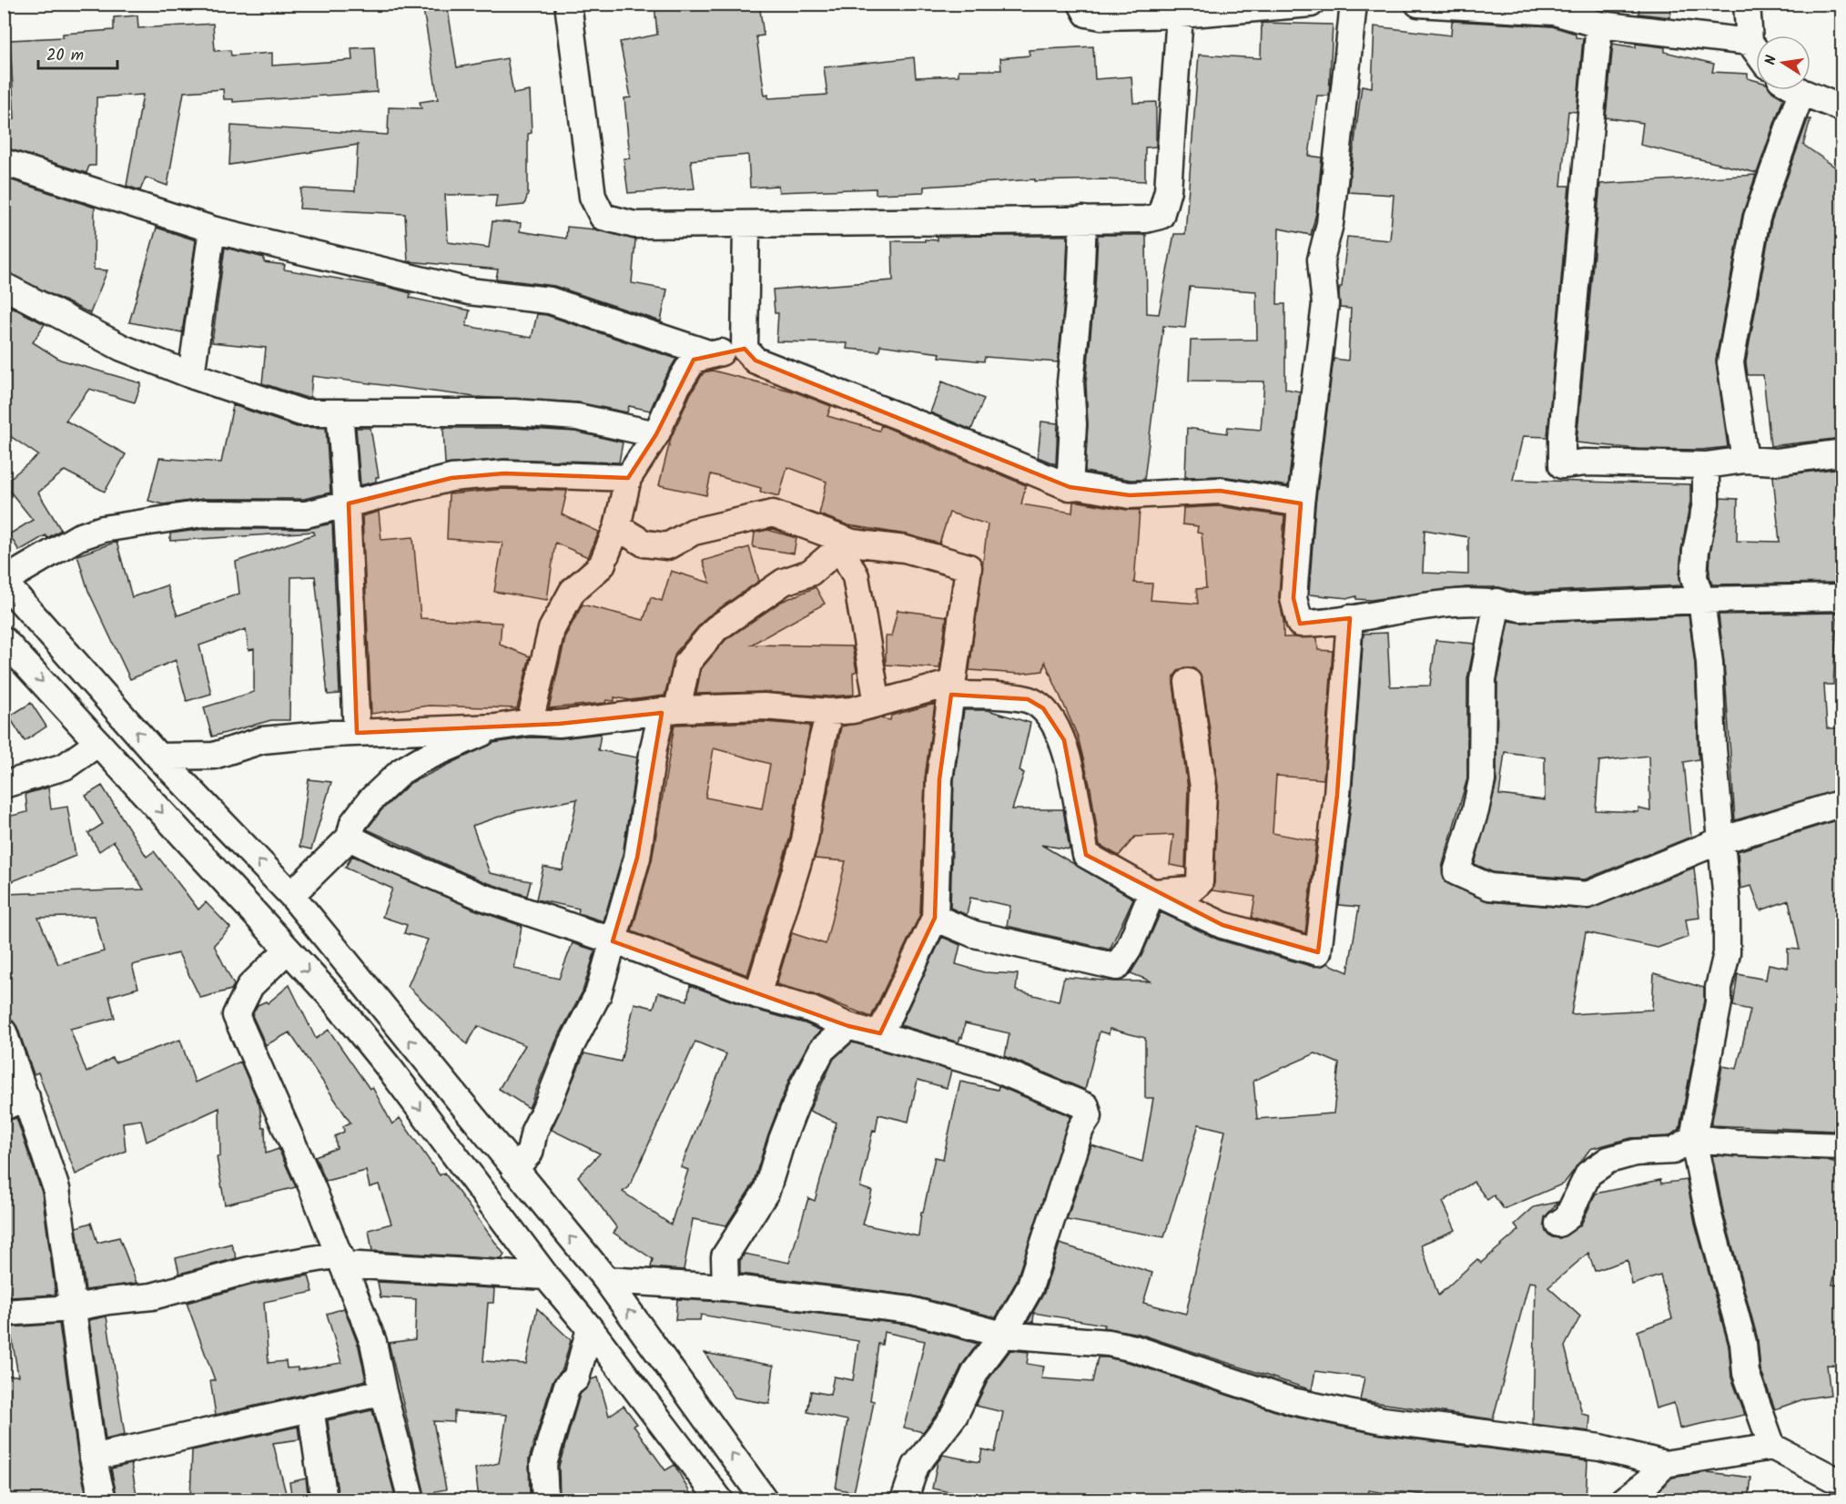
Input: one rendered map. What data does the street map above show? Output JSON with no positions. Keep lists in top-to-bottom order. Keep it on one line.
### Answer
{"scale_bar":"20 m","north":"left"}
